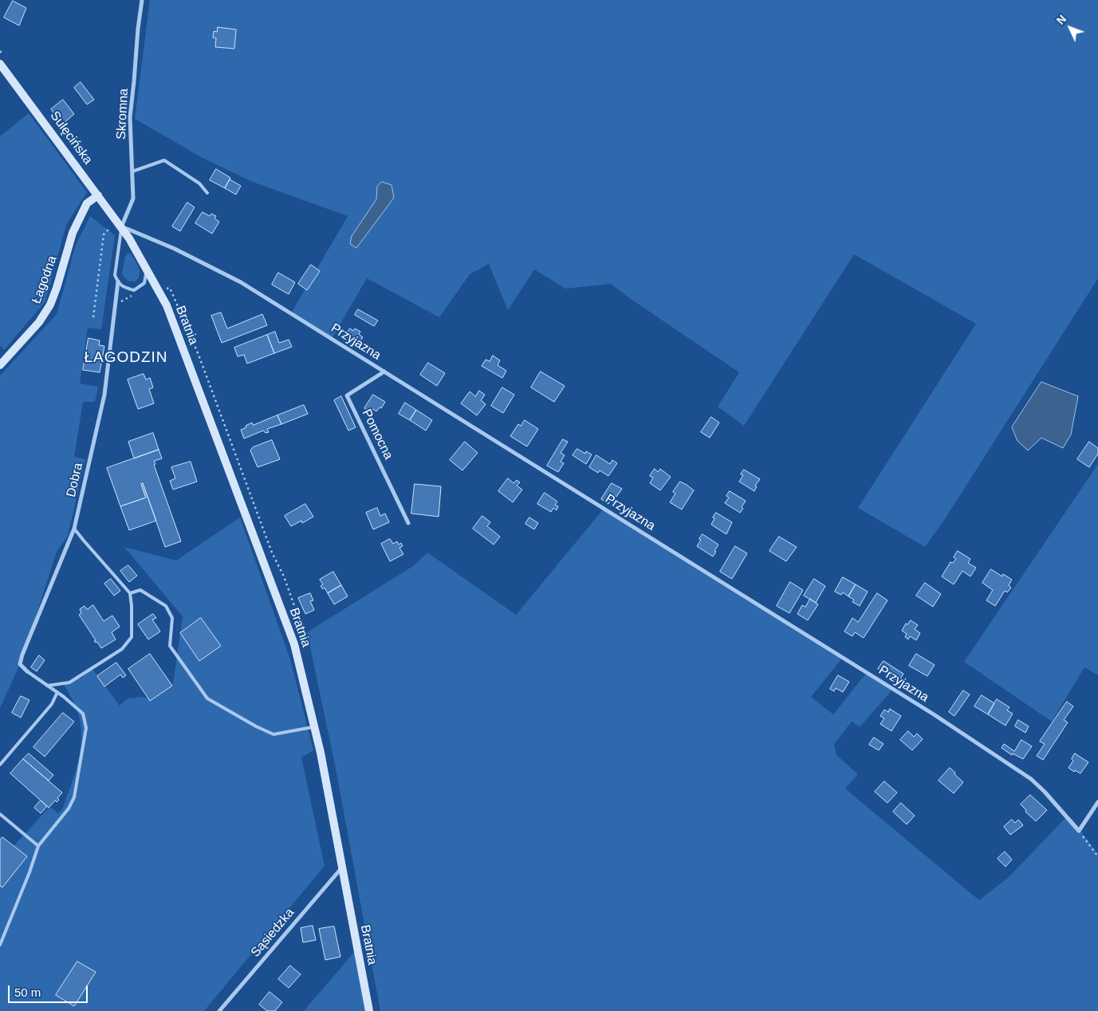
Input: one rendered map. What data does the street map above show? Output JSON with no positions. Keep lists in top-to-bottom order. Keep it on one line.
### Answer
{"streets":{"street":["Skromna","Sulęcińska","Łagodna","Bratnia","Przyjazna","Pomocna","Dobra","Sąsiedzka"]},"crossings":[["Skromna","Sulęcińska"],["Skromna","Przyjazna"],["Sulęcińska","Łagodna"],["Sulęcińska","Bratnia"],["Sulęcińska","Przyjazna"],["Bratnia","Sąsiedzka"],["Przyjazna","Pomocna"]],"districts":["ŁAGODZIN"],"scale_bar":"50 m","north":"top left"}
